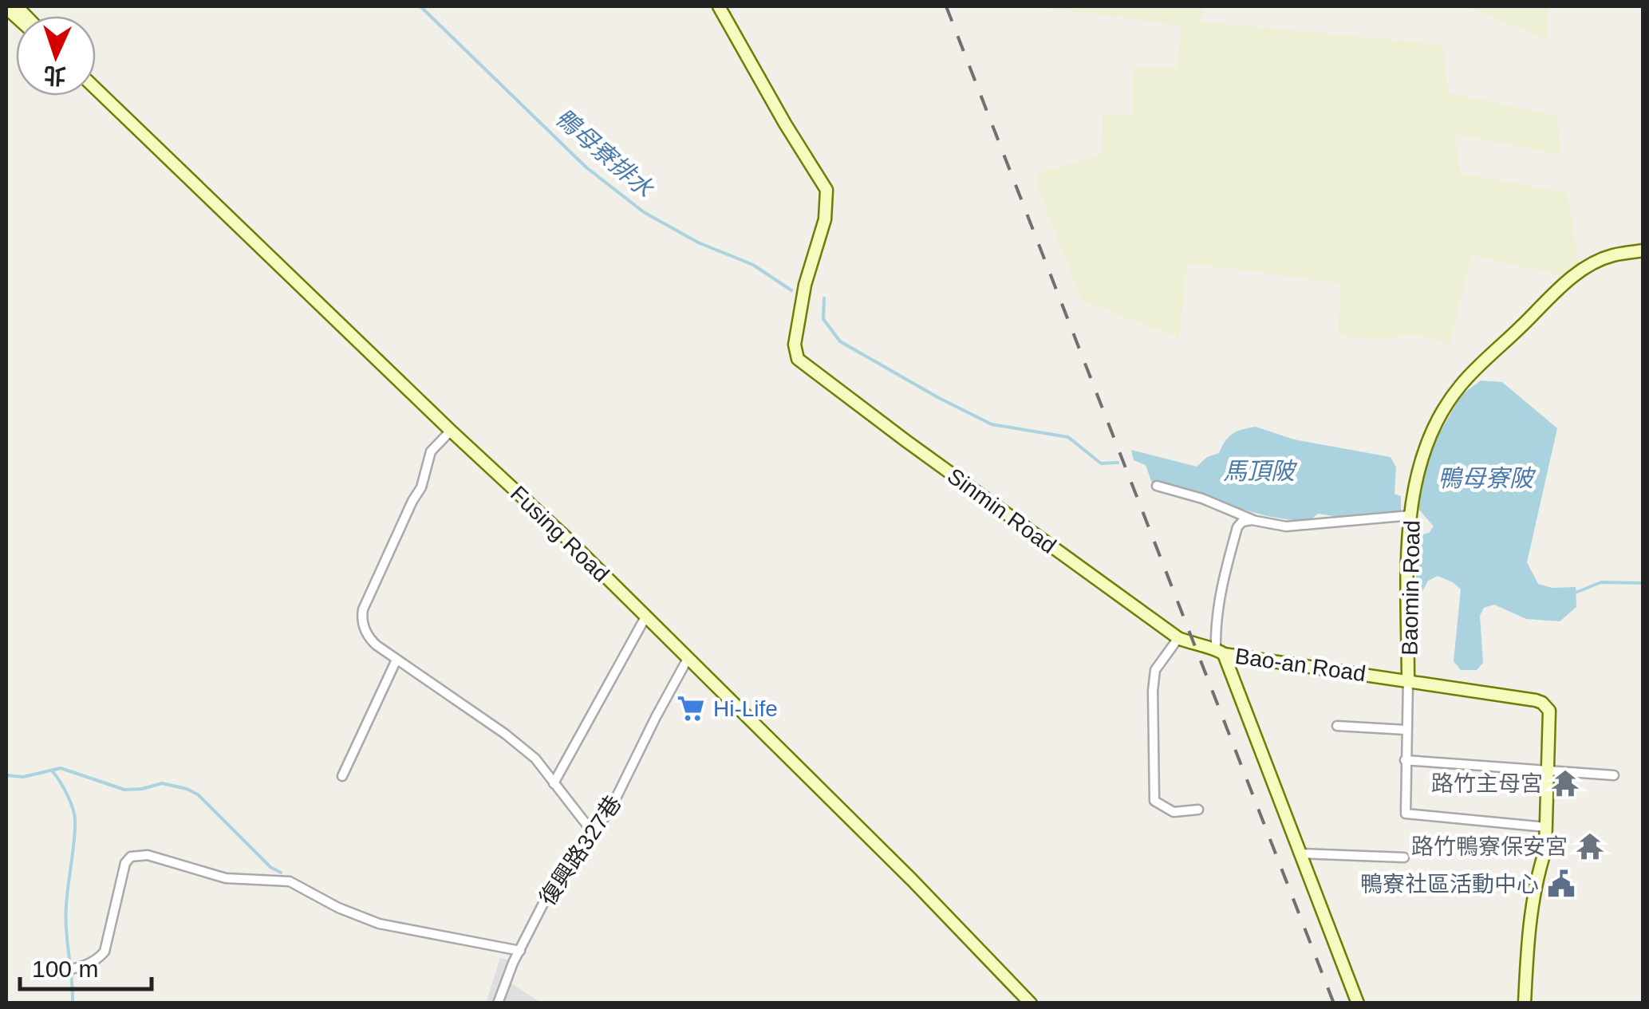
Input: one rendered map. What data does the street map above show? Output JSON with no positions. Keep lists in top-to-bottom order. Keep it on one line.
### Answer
{"streets":{"street":["Sinmin Road","Fusing Road","Baomin Road","Bao-an Road","復興路327巷"]},"crossings":[["Sinmin Road","Bao-an Road"],["Fusing Road","復興路327巷"],["Baomin Road","Bao-an Road"]],"water":["鴨母寮排水","馬頂陂","鴨母寮陂"],"places":{"supermarket":["Hi-Life"],"temple":["路竹主母宮","路竹鴨寮保安宮"],"public building":["鴨寮社區活動中心"]},"scale_bar":"100 m","north":"bottom"}
